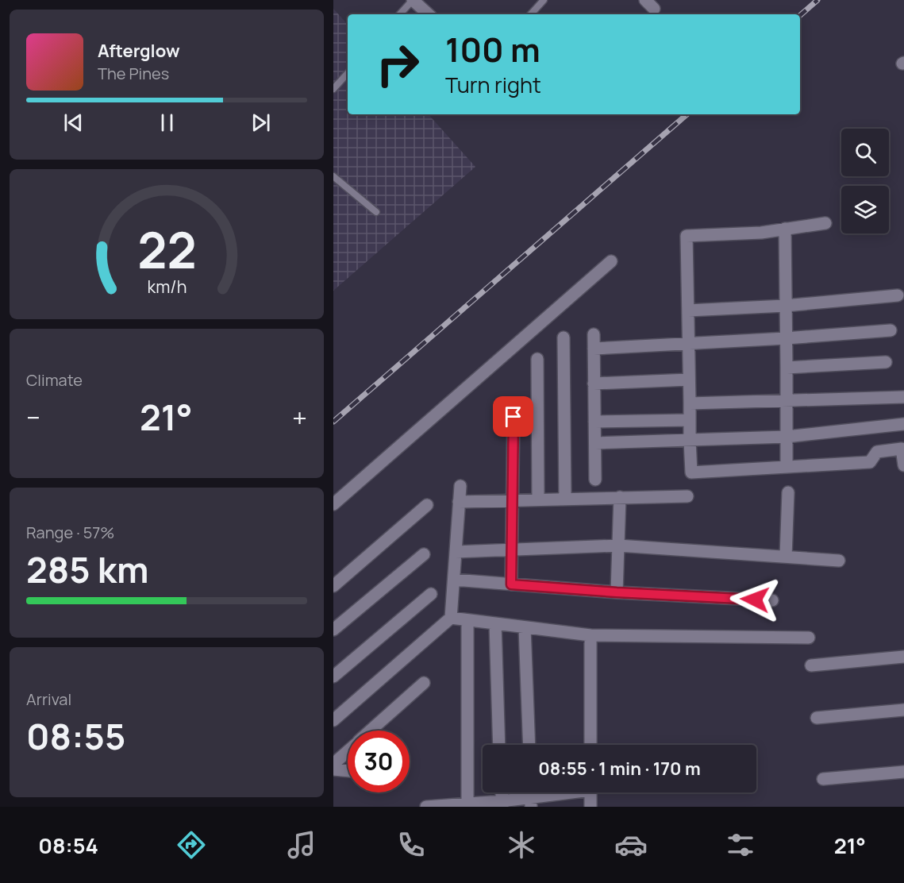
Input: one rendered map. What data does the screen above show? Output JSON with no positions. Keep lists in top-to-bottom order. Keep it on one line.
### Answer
{"page":{"turn":["100 m","Turn right"],"song":["Afterglow","The Pines"],"tile":["Climate",["Range · 57%","285 km"],["Arrival","08:55"]],"heat":["−","21°","+"],"limit":"30","trip":"08:55 · 1 min · 170 m","tabs":["08:54","21°"],"gauge":["22","km/h"]}}
